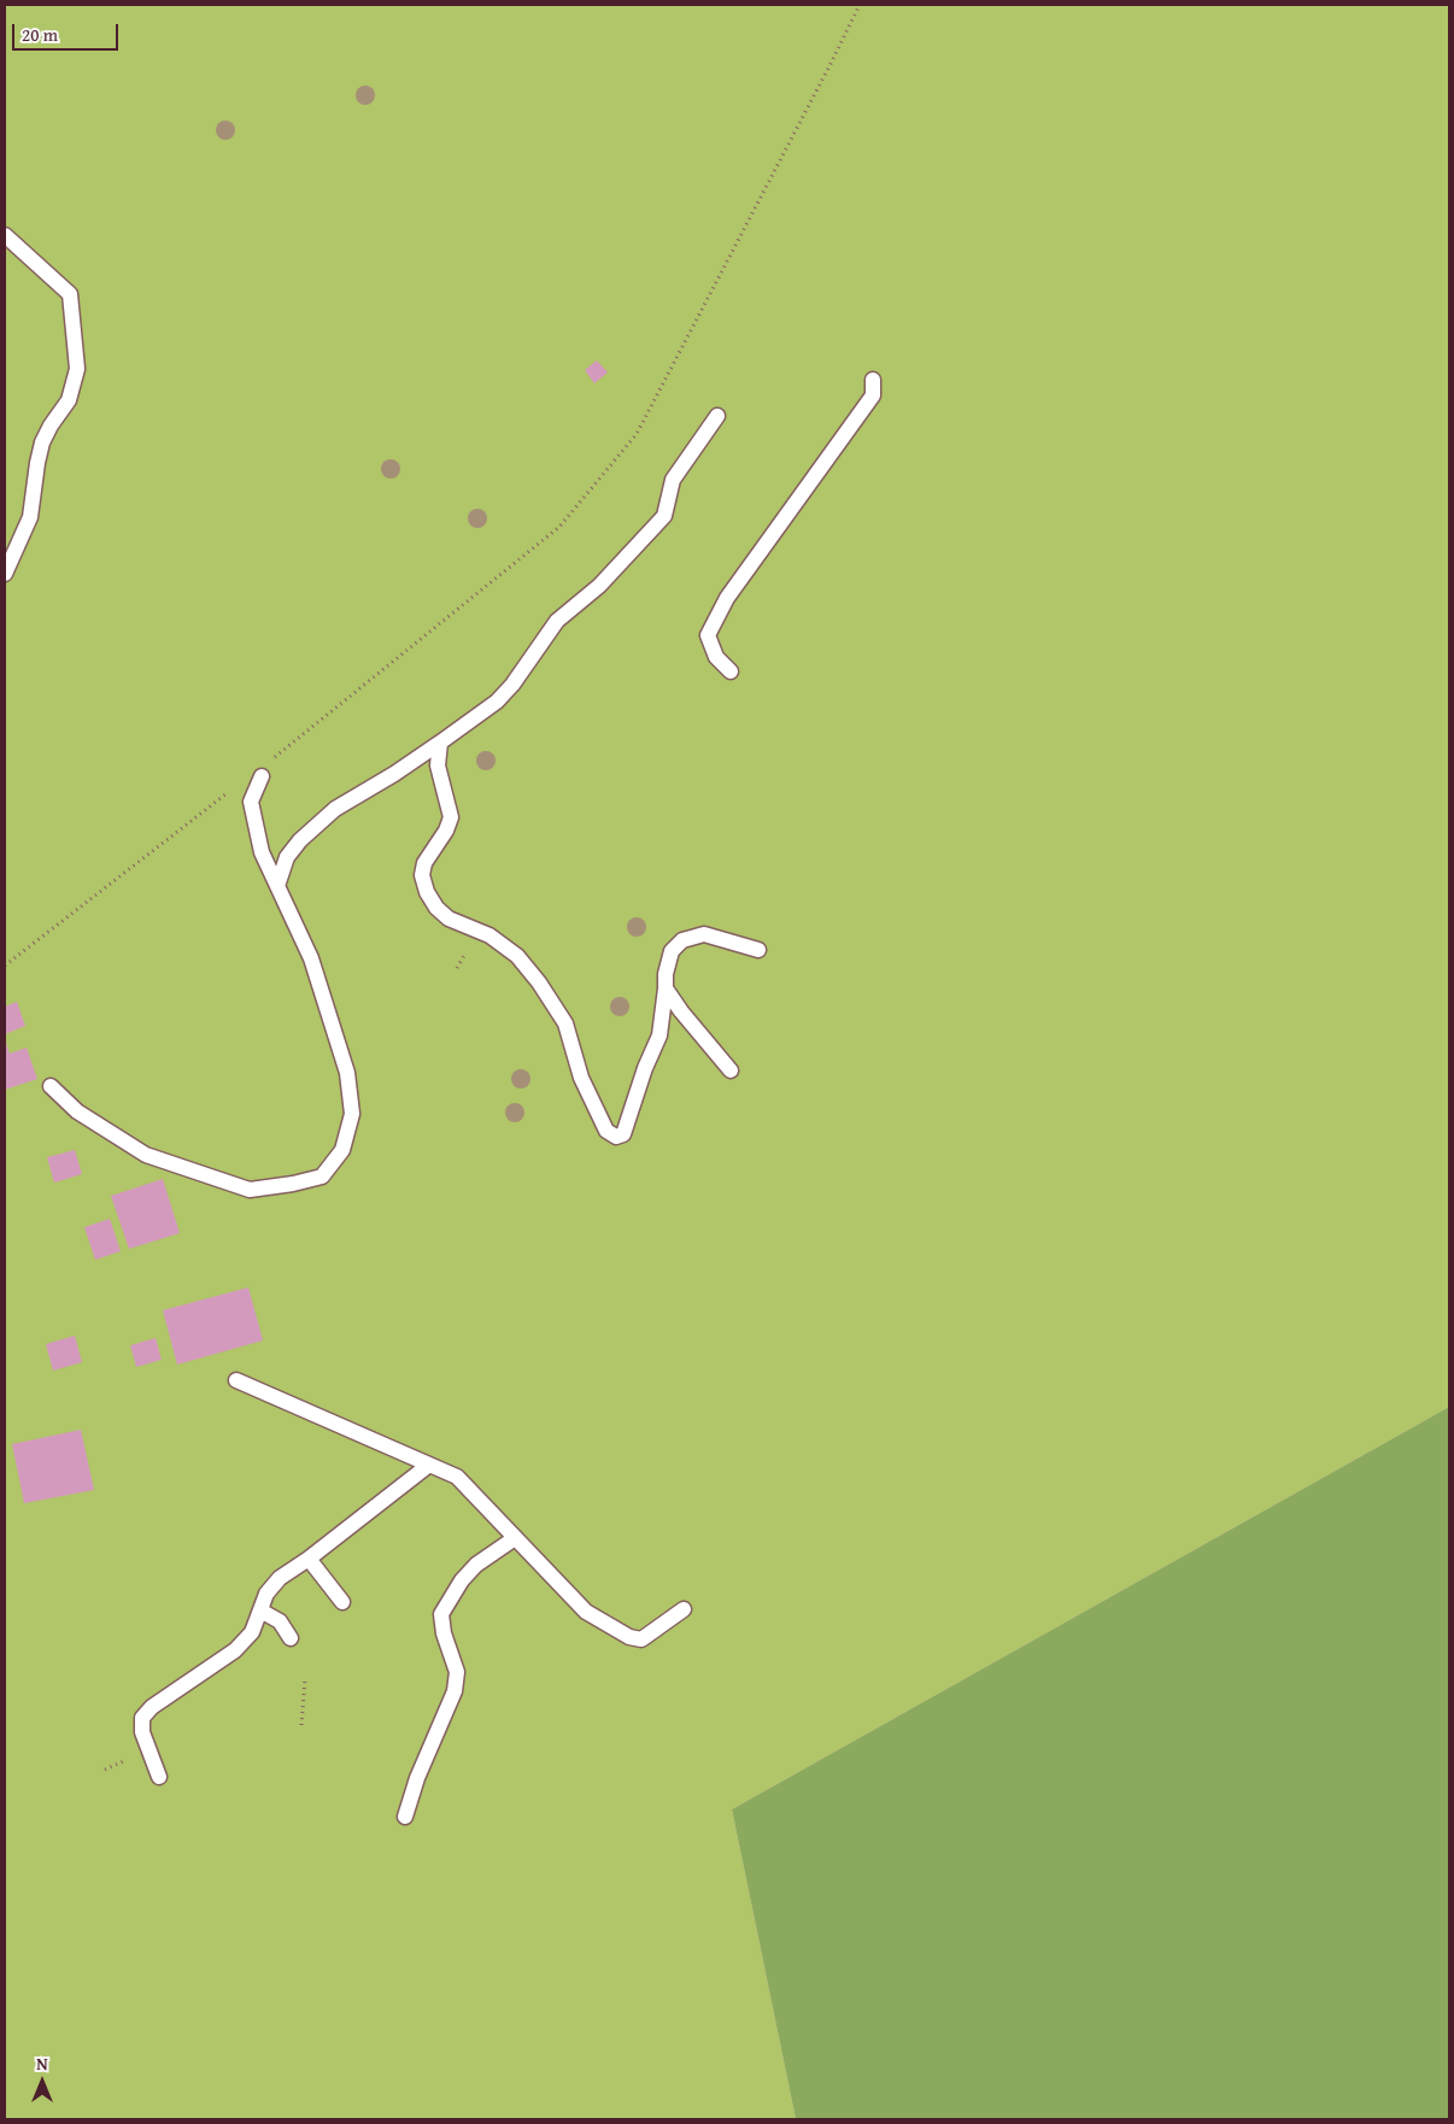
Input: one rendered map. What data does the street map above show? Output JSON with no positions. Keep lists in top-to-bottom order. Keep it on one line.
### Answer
{"scale_bar":"20 m","north":"top"}
